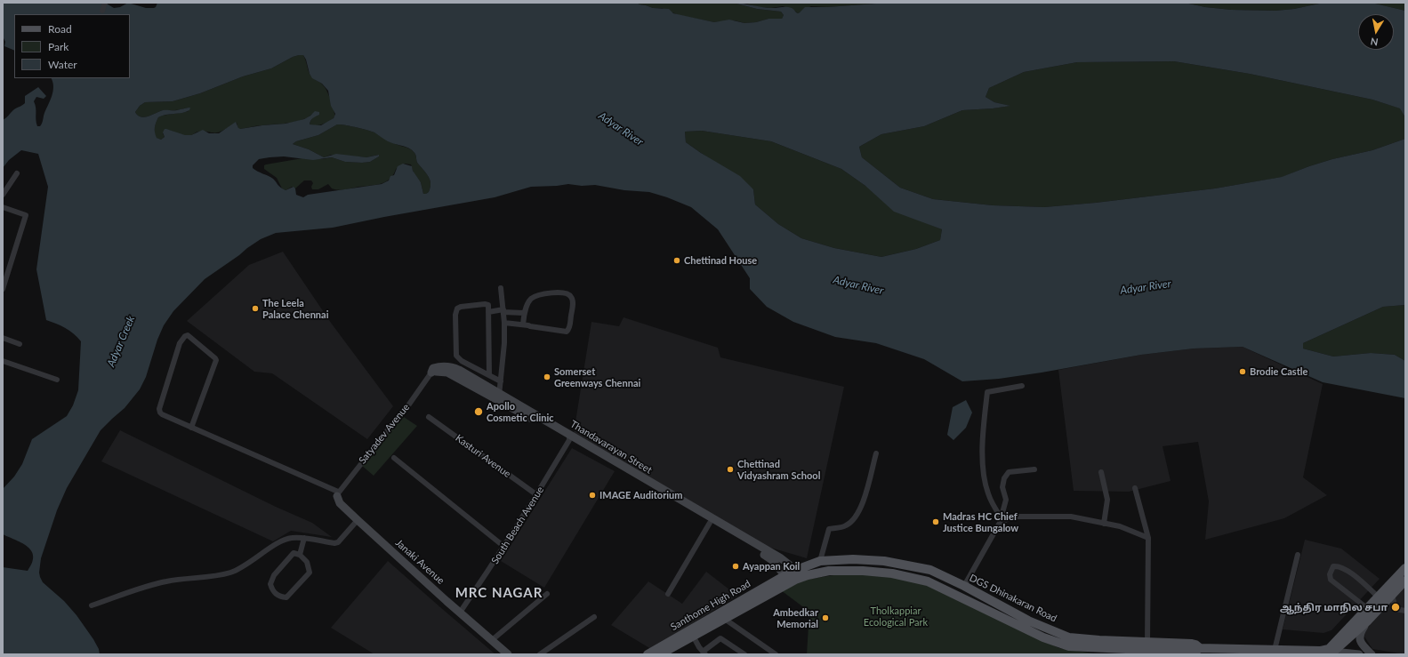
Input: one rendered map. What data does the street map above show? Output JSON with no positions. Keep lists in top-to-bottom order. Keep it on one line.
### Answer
{"streets":{"main road":["DGS Dhinakaran Road","Santhome High Road"],"street":["Satyadev Avenue","Thandavarayan Street","Kasturi Avenue","South Beach Avenue","Janaki Avenue"]},"crossings":[["Satyadev Avenue","Thandavarayan Street"],["Satyadev Avenue","Janaki Avenue"],["Thandavarayan Street","South Beach Avenue"],["Thandavarayan Street","DGS Dhinakaran Road"],["Thandavarayan Street","Santhome High Road"],["Kasturi Avenue","South Beach Avenue"],["South Beach Avenue","Janaki Avenue"],["DGS Dhinakaran Road","Santhome High Road"]],"districts":["MRC NAGAR"],"water":["Adyar River","Adyar Creek"],"parks":["Tholkappiar Ecological Park"],"places":["Chettinad House","The Leela Palace Chennai","Brodie Castle","Somerset Greenways Chennai","Apollo Cosmetic Clinic","Chettinad Vidyashram School","IMAGE Auditorium","Madras HC Chief Justice Bungalow","Ayappan Koil","ஆந்திர மாநில சபா","Ambedkar Memorial"],"legend":["Road","Park","Water"],"north":"bottom"}
